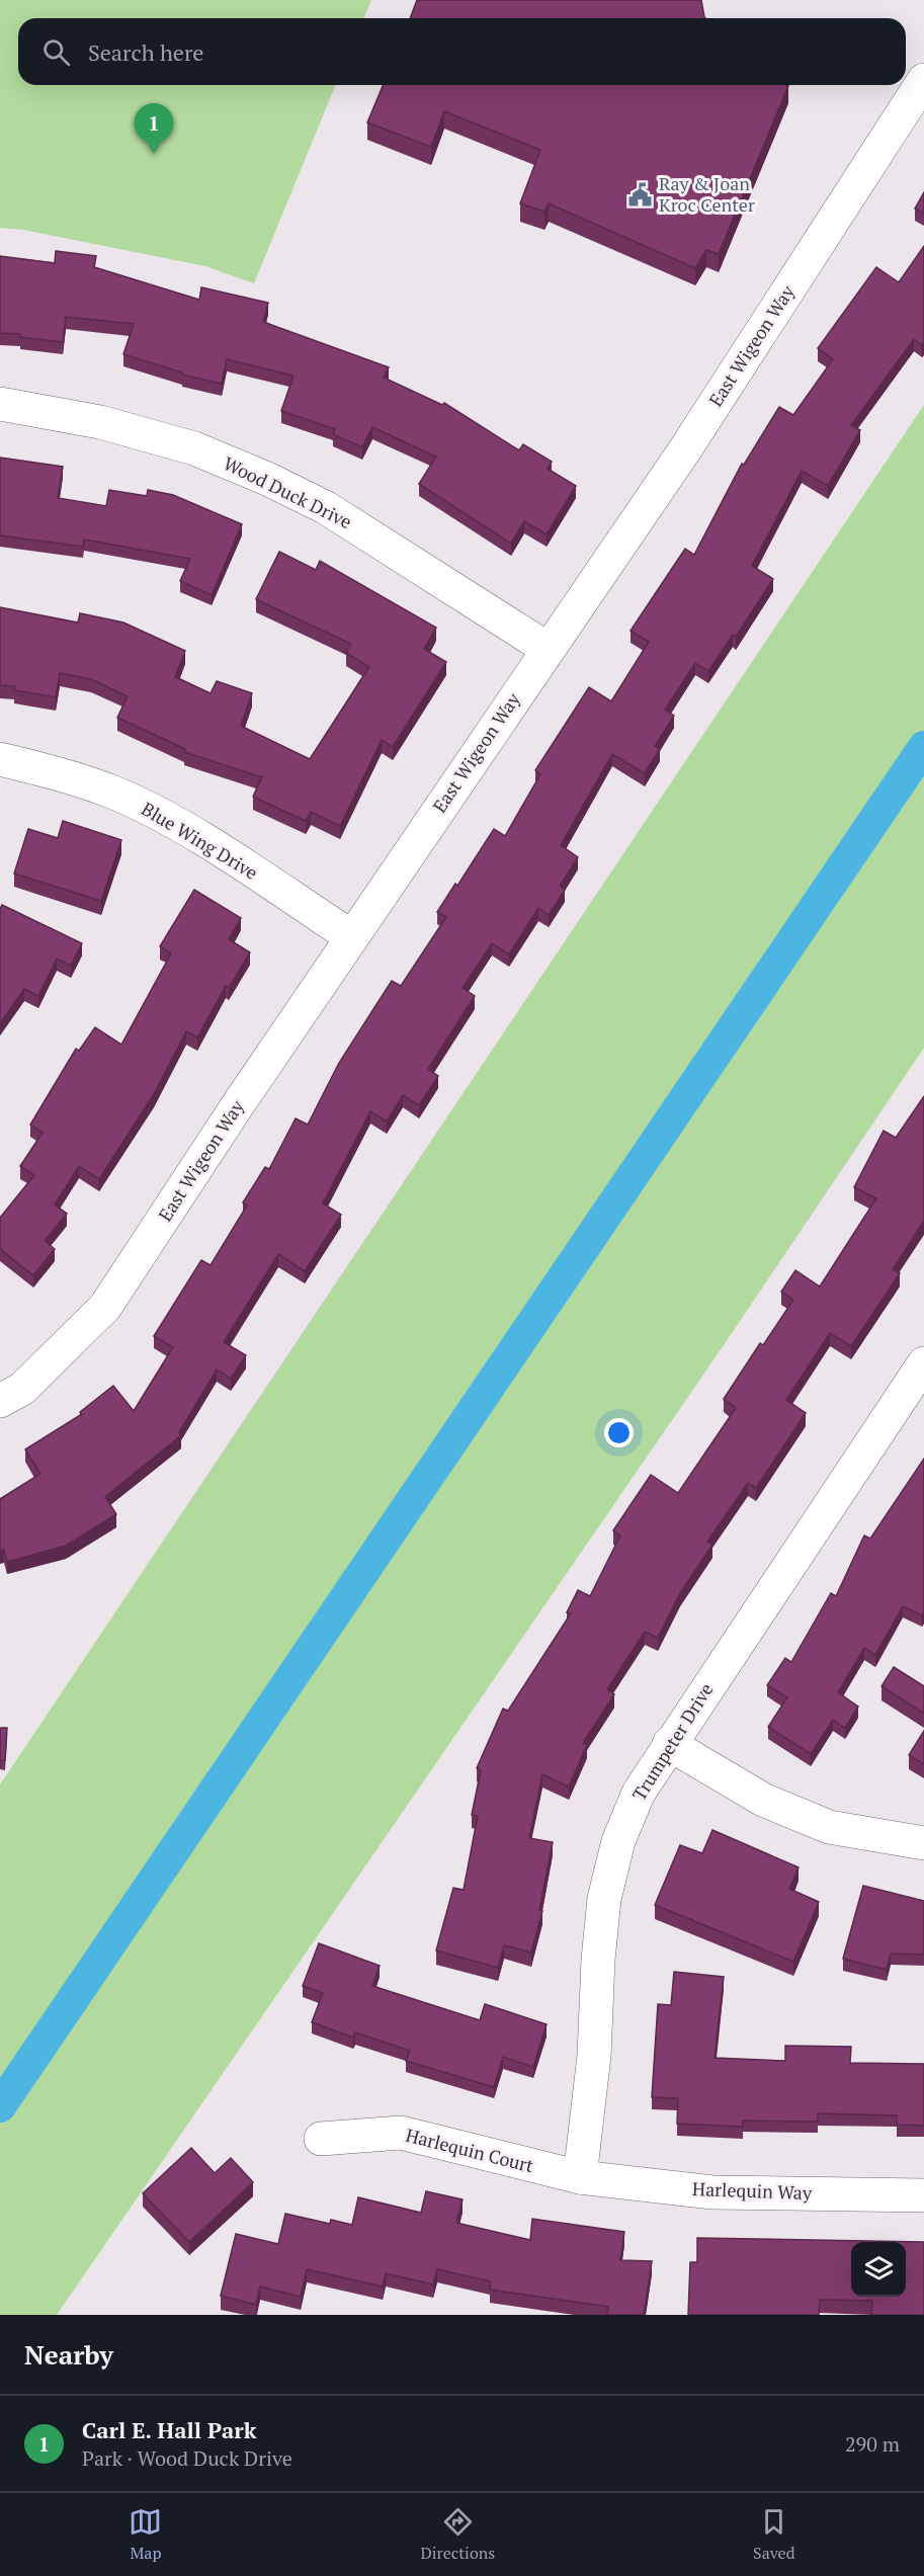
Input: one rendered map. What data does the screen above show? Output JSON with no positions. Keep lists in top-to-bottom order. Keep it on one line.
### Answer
{"streets":{"street":["East Wigeon Way","Wood Duck Drive","Blue Wing Drive","Trumpeter Drive","Harlequin Court","Harlequin Way"]},"crossings":[["East Wigeon Way","Wood Duck Drive"],["East Wigeon Way","Blue Wing Drive"],["Trumpeter Drive","Harlequin Court"],["Trumpeter Drive","Harlequin Way"],["Harlequin Court","Harlequin Way"]],"places":{"public building":["Ray & Joan Kroc Center"]},"page":{"search":"Search here","pins":"1","heading":"Nearby","list":[{"mark":"1","name":"Carl E. Hall Park","note":"Park · Wood Duck Drive","value":"290 m"}],"nav":["Map","Directions","Saved"]}}
